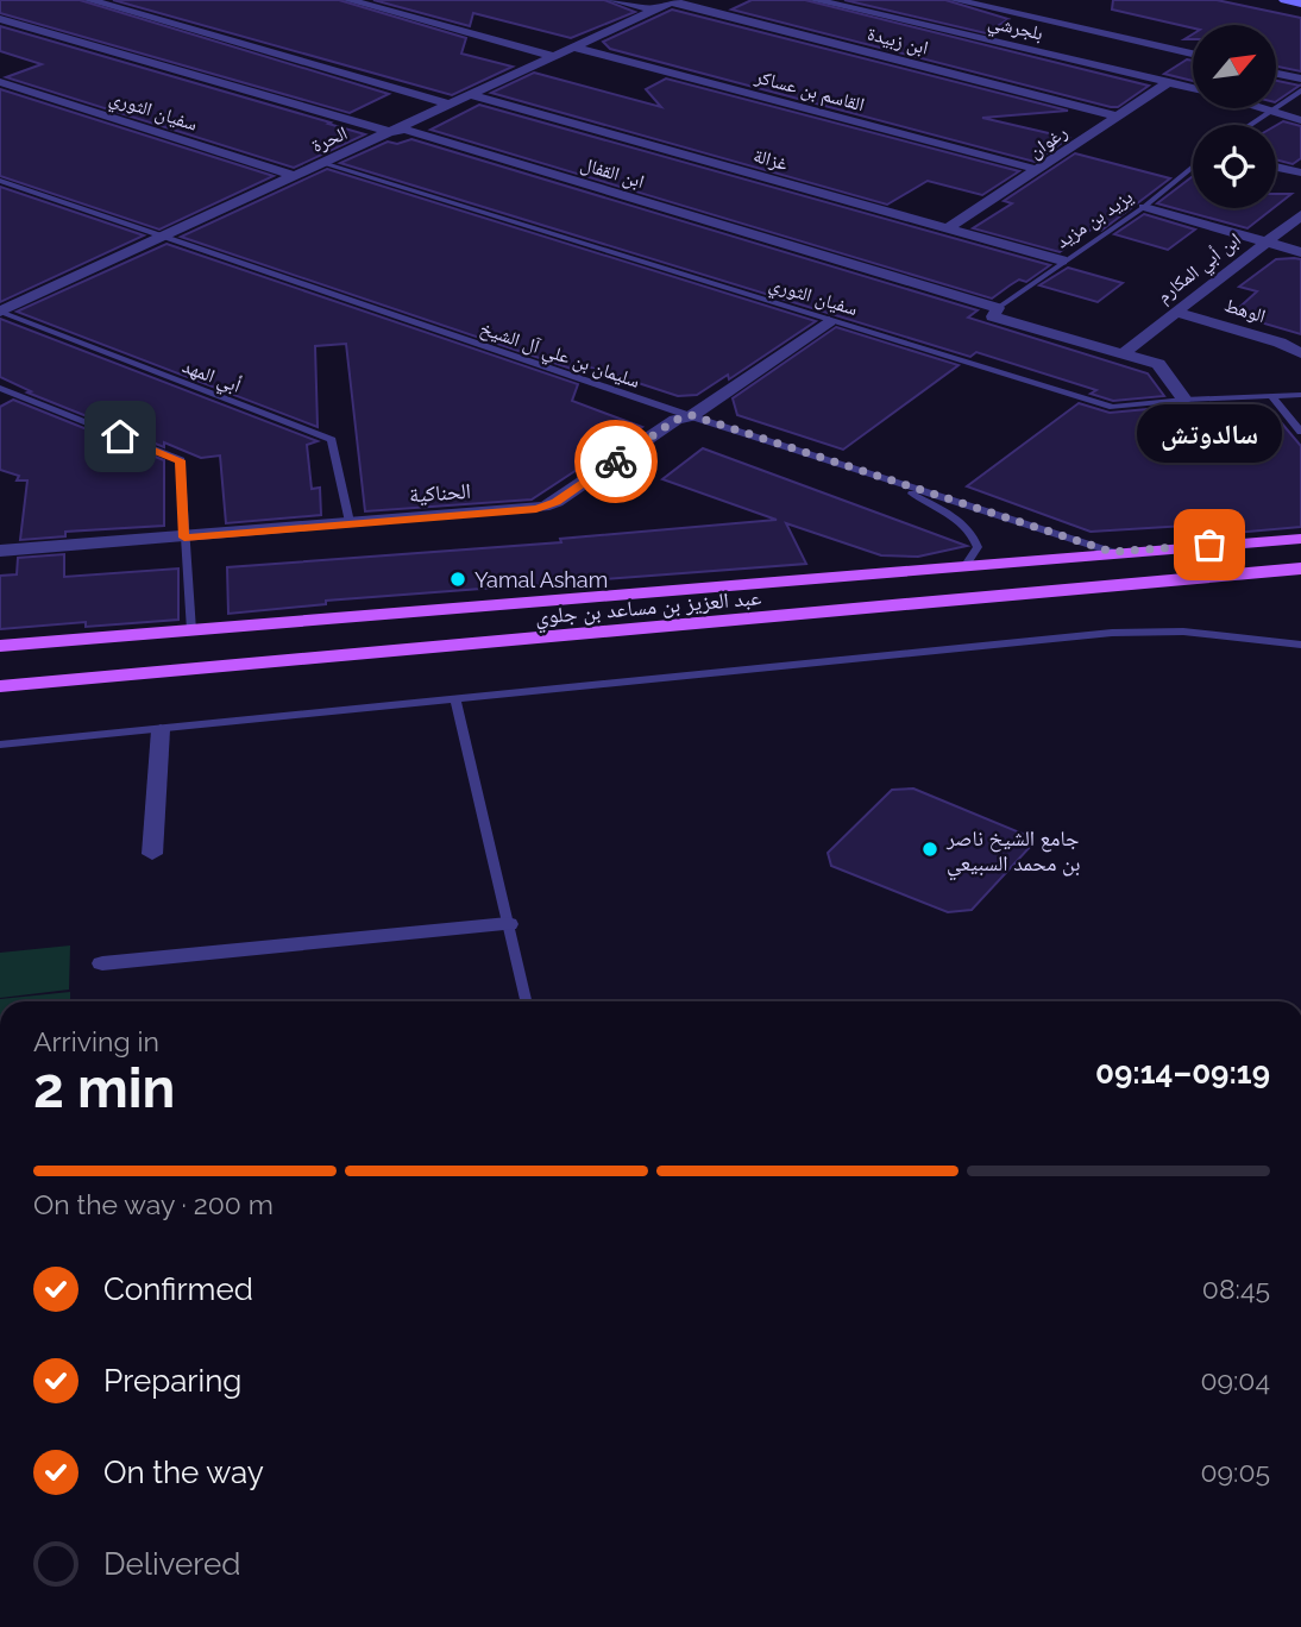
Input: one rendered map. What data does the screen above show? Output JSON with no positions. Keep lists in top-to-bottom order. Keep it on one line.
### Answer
{"streets":{"main road":["عبد العزيز بن مساعد بن جلوي"],"street":["بلجرشي","ابن زبيدة","القاسم بن عساكر","سفيان الثوري","الحرة","رغوان","غزالة","ابن القفال","ابن أبي المكارم","الوهط","الحناكية"],"lane":["يزيد بن مزيد","سليمان بن علي آل الشيخ","أبي المهد"]},"crossings":[["بلجرشي","رغوان"],["ابن زبيدة","الحرة"],["ابن زبيدة","رغوان"],["القاسم بن عساكر","الحرة"],["القاسم بن عساكر","رغوان"],["سفيان الثوري","الحرة"],["سفيان الثوري","ابن القفال"],["سفيان الثوري","الحناكية"],["الحرة","غزالة"],["الحرة","ابن القفال"],["الحرة","سليمان بن علي آل الشيخ"],["الحرة","أبي المهد"],["رغوان","غزالة"],["غزالة","يزيد بن مزيد"],["ابن القفال","يزيد بن مزيد"],["ابن القفال","ابن أبي المكارم"],["ابن أبي المكارم","الوهط"],["سليمان بن علي آل الشيخ","الحناكية"],["سليمان بن علي آل الشيخ","عبد العزيز بن مساعد بن جلوي"],["أبي المهد","الحناكية"]],"places":["سالدوتش","Yamal Asham","جامع الشيخ ناصر بن محمد السبيعي"],"north":"top right","page":{"bubble":"سالدوتش","heading":["2 min","Arriving in","09:14–09:19"],"bar":"On the way · 200 m","list":[["Confirmed","08:45"],["Preparing","09:04"],["On the way","09:05"],"Delivered"]}}
